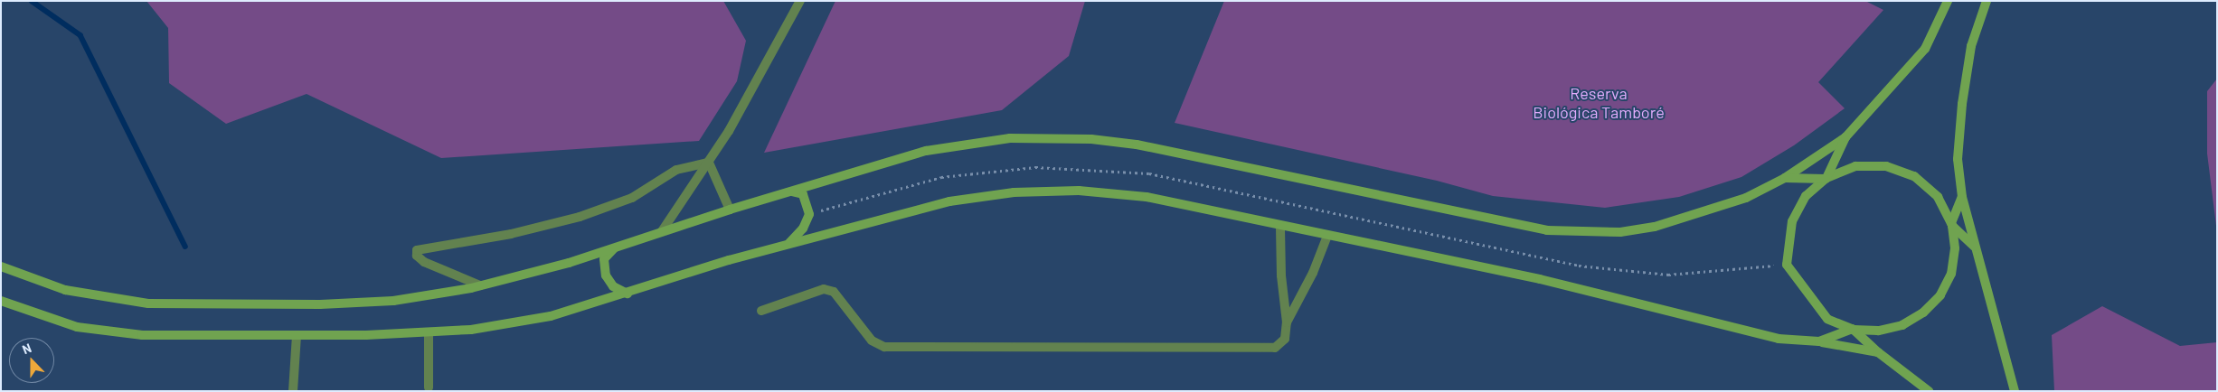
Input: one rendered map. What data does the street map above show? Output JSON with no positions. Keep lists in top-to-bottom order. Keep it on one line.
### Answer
{"parks":["Reserva Biológica Tamboré"],"north":"top"}
